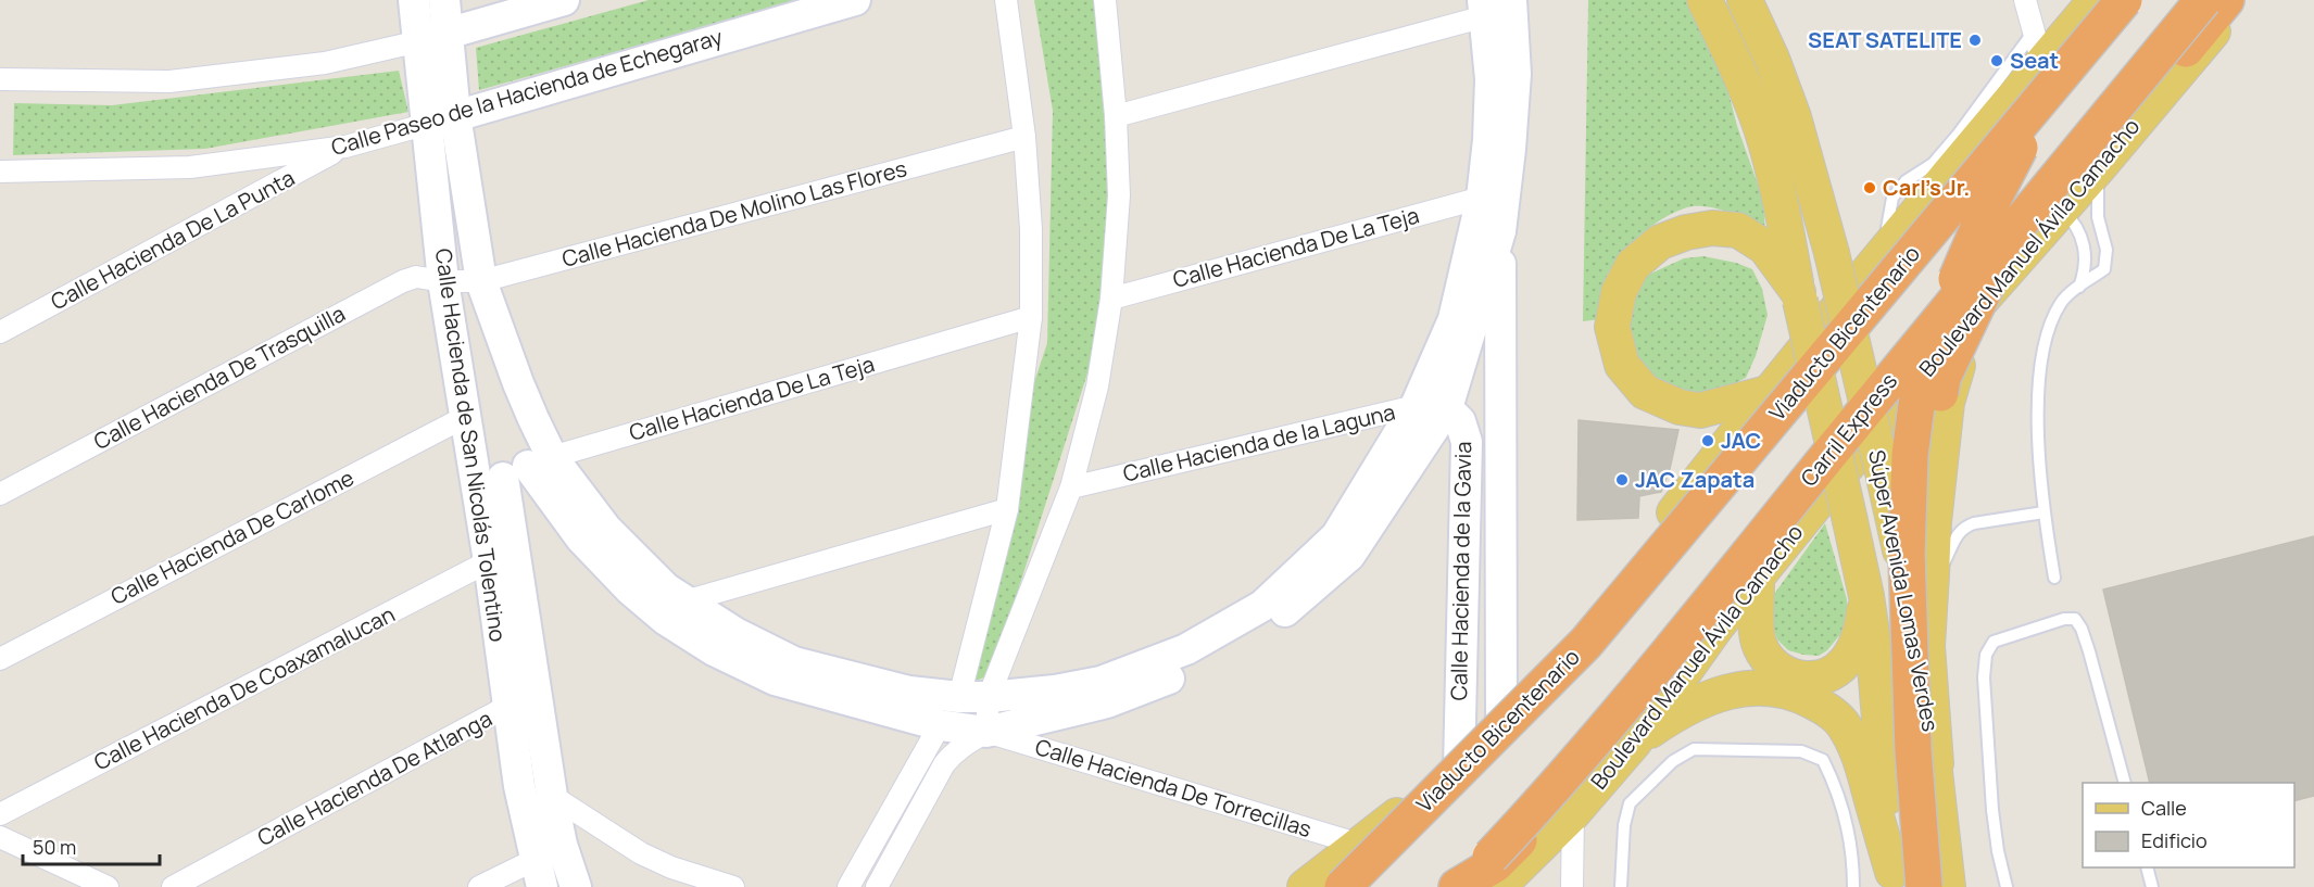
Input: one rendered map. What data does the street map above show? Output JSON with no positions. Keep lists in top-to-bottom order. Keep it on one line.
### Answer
{"streets":{"highway":["Viaducto Bicentenario","Carril Express"],"main road":["Calle Paseo de la Hacienda de Echegaray","Boulevard Manuel Ávila Camacho","Calle Hacienda de San Nicolás Tolentino","Calle Hacienda de la Gavia","Súper Avenida Lomas Verdes"],"street":["Calle Hacienda De Molino Las Flores","Calle Hacienda De La Punta","Calle Hacienda De La Teja","Calle Hacienda De Trasquilla","Calle Hacienda de la Laguna","Calle Hacienda De Carlome","Calle Hacienda De Coaxamalucan","Calle Hacienda De Atlanga","Calle Hacienda De Torrecillas"]},"crossings":[["Calle Paseo de la Hacienda de Echegaray","Calle Hacienda De La Punta"],["Calle Paseo de la Hacienda de Echegaray","Calle Hacienda de San Nicolás Tolentino"],["Calle Hacienda De Molino Las Flores","Calle Hacienda De Trasquilla"],["Calle Hacienda De Molino Las Flores","Calle Hacienda de San Nicolás Tolentino"],["Calle Hacienda De La Teja","Calle Hacienda de San Nicolás Tolentino"],["Calle Hacienda De La Teja","Calle Hacienda de la Gavia"],["Boulevard Manuel Ávila Camacho","Carril Express"],["Calle Hacienda De Trasquilla","Calle Hacienda de San Nicolás Tolentino"],["Calle Hacienda de la Laguna","Calle Hacienda de la Gavia"],["Calle Hacienda de San Nicolás Tolentino","Calle Hacienda De Carlome"],["Calle Hacienda de San Nicolás Tolentino","Calle Hacienda De Coaxamalucan"],["Calle Hacienda de San Nicolás Tolentino","Calle Hacienda De Atlanga"]],"places":["SEAT SATELITE","Seat","Carl's Jr.","JAC","JAC Zapata"],"legend":["Calle","Edificio"],"scale_bar":"50 m"}
